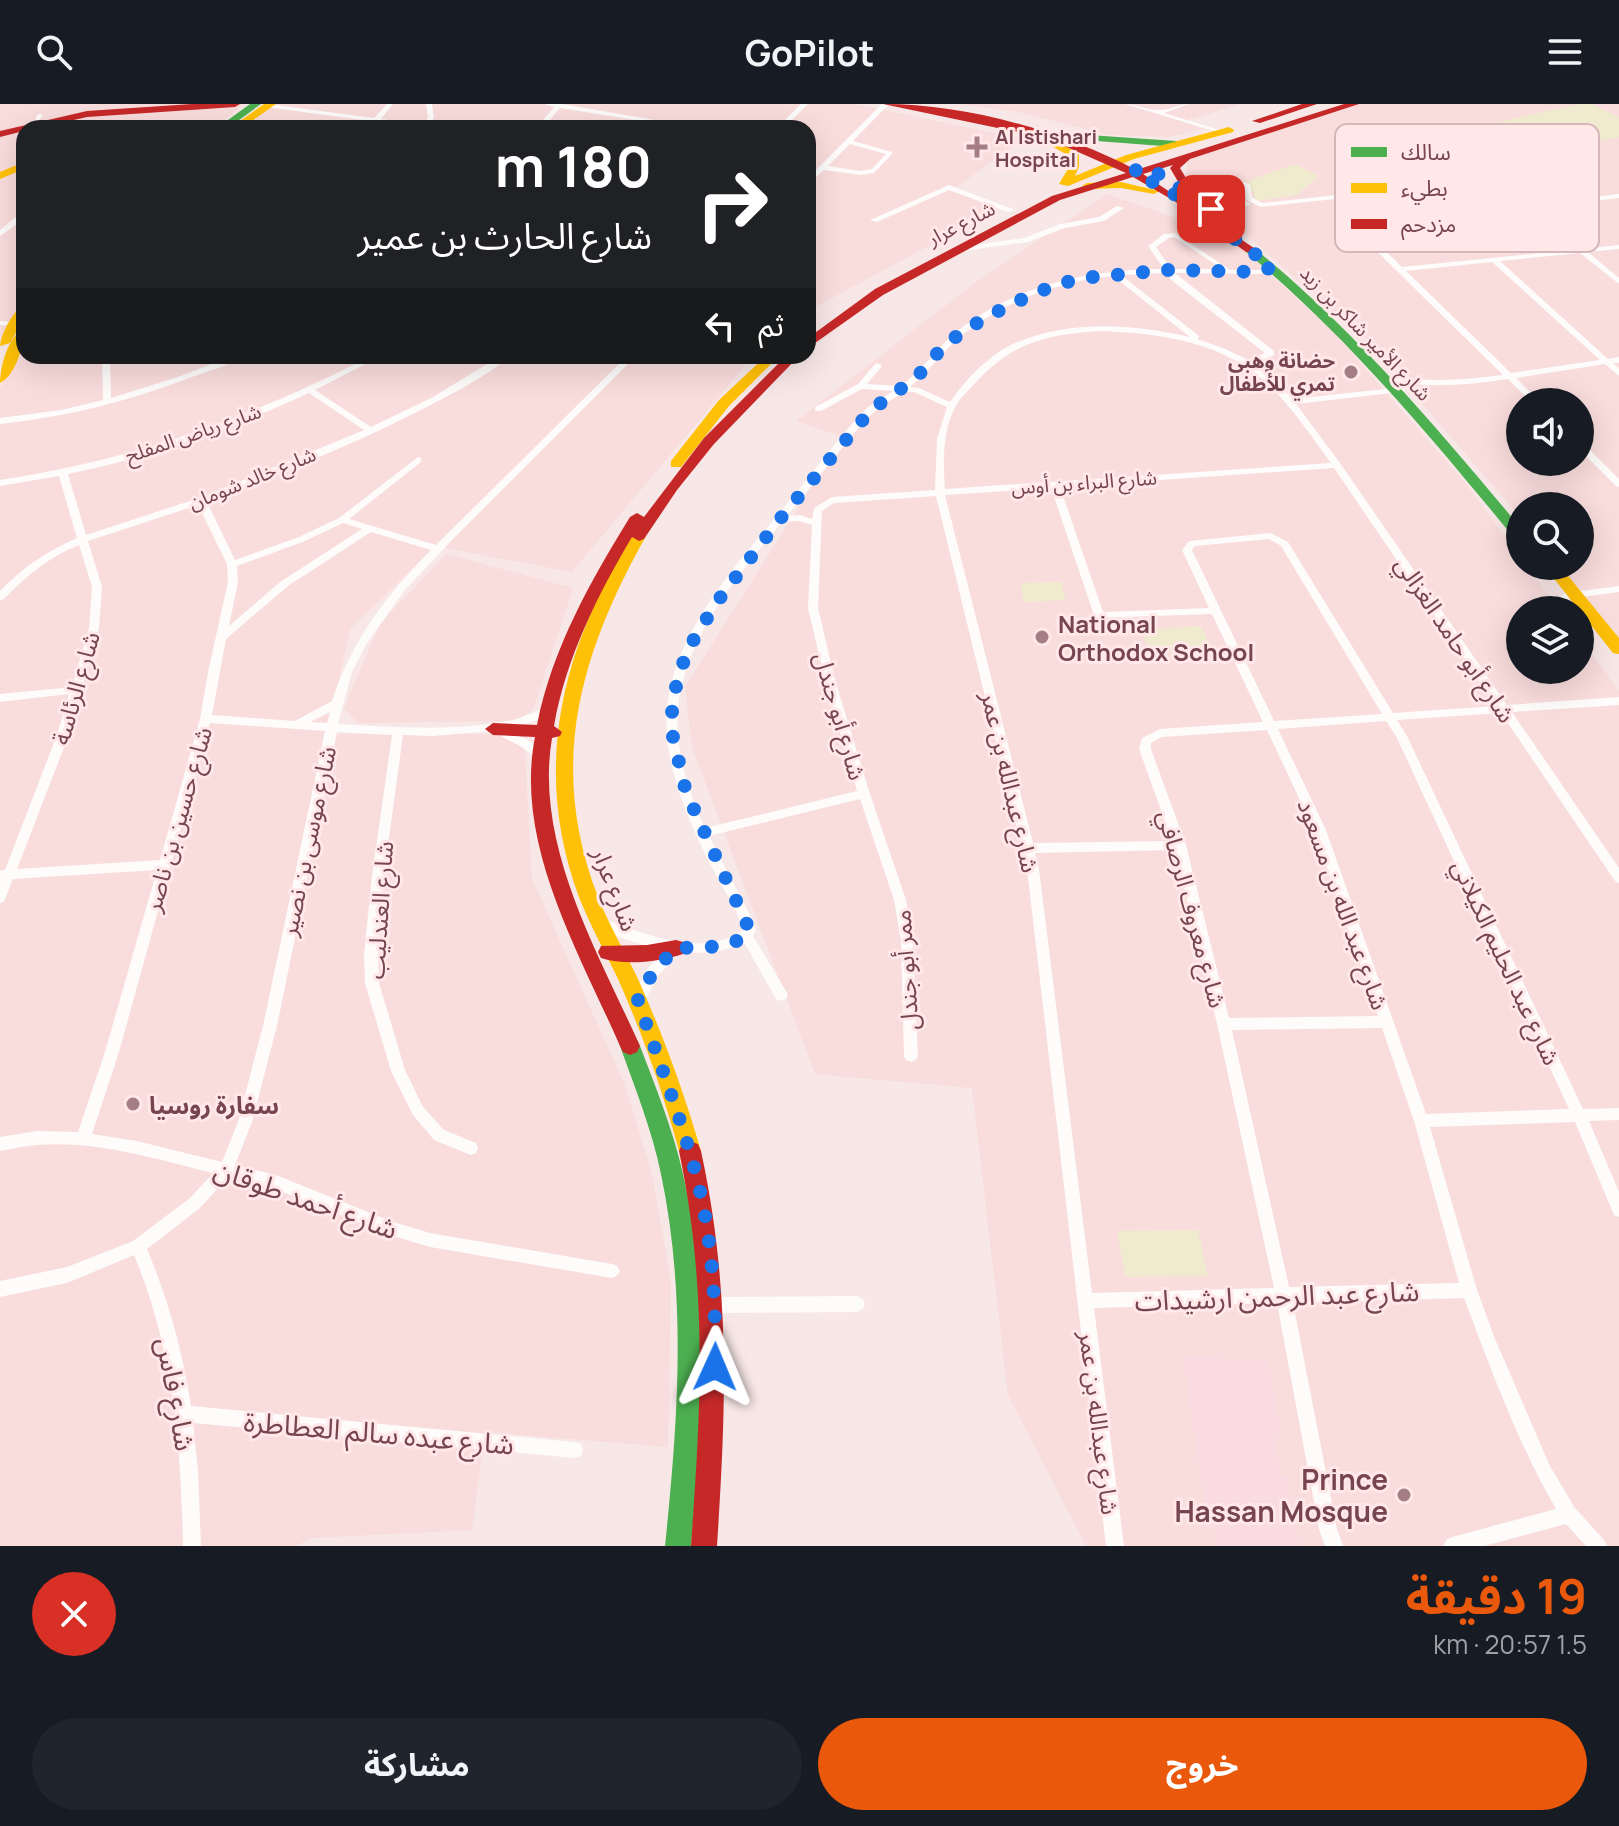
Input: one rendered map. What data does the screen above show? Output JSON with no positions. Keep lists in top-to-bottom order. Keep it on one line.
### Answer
{"streets":{"main road":["شارع عرار","شارع الأمير شاكر بن زيد"],"street":["شارع رياض المفلح","شارع خالد شومان","شارع البراء بن أوس","شارع أبو حامد الغزالي","شارع الرئاسة","شارع أبو جندل","شارع عبدالله بن عمر","شارع حسين بن ناصر","شارع موسى بن نصير","شارع عبد الله بن مسعود","شارع معروف الرصافي","شارع العندليب","شارع عبد الحليم الكيلاني","ممر أبو جندل","شارع أحمد طوقان","شارع عبد الرحمن ارشيدات","شارع فاس","شارع عبده سالم العطاطرة"]},"crossings":[["شارع عرار","شارع الأمير شاكر بن زيد"],["شارع رياض المفلح","شارع الرئاسة"],["شارع خالد شومان","شارع الرئاسة"],["شارع البراء بن أوس","شارع أبو حامد الغزالي"],["شارع البراء بن أوس","شارع عبدالله بن عمر"],["شارع أبو حامد الغزالي","شارع عبدالله بن عمر"],["شارع أبو حامد الغزالي","شارع معروف الرصافي"],["شارع أبو جندل","ممر أبو جندل"],["شارع عبدالله بن عمر","شارع عبد الرحمن ارشيدات"],["شارع حسين بن ناصر","شارع أحمد طوقان"],["شارع موسى بن نصير","شارع أحمد طوقان"],["شارع موسى بن نصير","شارع فاس"],["شارع عبد الله بن مسعود","شارع معروف الرصافي"],["شارع عبد الله بن مسعود","شارع عبد الحليم الكيلاني"],["شارع عبد الله بن مسعود","شارع عبد الرحمن ارشيدات"],["شارع معروف الرصافي","شارع عبد الحليم الكيلاني"],["شارع معروف الرصافي","شارع عبد الرحمن ارشيدات"],["شارع فاس","شارع عبده سالم العطاطرة"]],"places":{"health":["Al Istishari Hospital"],"other":["حضانة وهبي تمري للأطفال","National Orthodox School","سفارة روسيا","Prince Hassan Mosque"]},"legend":["سالك","بطيء","مزدحم"],"page":{"header":"GoPilot","turn":["180 m","شارع الحارث بن عمير"],"then":"ثم","heading":["19 دقيقة","1.5 km · 20:57"],"buttons":["خروج","مشاركة"]}}
